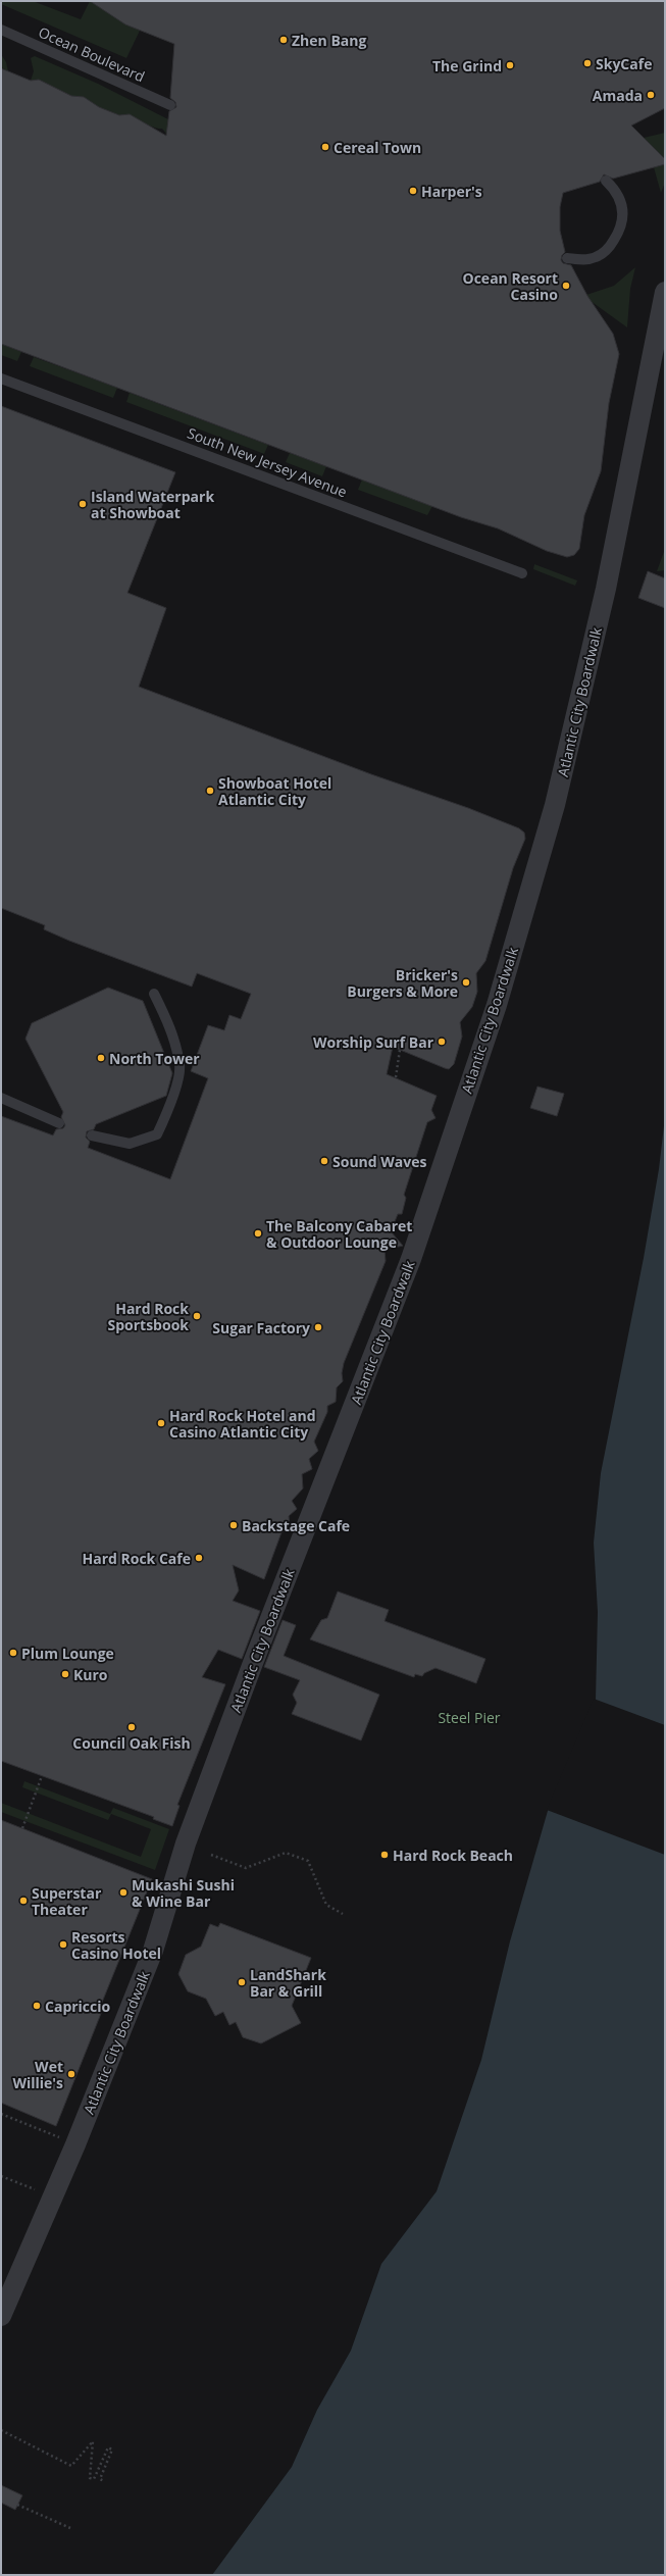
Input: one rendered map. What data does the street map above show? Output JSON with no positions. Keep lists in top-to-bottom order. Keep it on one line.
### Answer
{"streets":{"street":["Atlantic City Boardwalk"],"lane":["Ocean Boulevard","South New Jersey Avenue"]},"parks":["Steel Pier"],"places":["Zhen Bang","SkyCafe","The Grind","Amada","Cereal Town","Harper's","Ocean Resort Casino","Island Waterpark at Showboat","Showboat Hotel Atlantic City","Bricker's Burgers & More","Worship Surf Bar","North Tower","Sound Waves","The Balcony Cabaret & Outdoor Lounge","Hard Rock Sportsbook","Sugar Factory","Hard Rock Hotel and Casino Atlantic City","Backstage Cafe","Hard Rock Cafe","Plum Lounge","Kuro","Council Oak Fish","Hard Rock Beach","Mukashi Sushi & Wine Bar","Superstar Theater","Resorts Casino Hotel","LandShark Bar & Grill","Capriccio","Wet Willie's"]}
